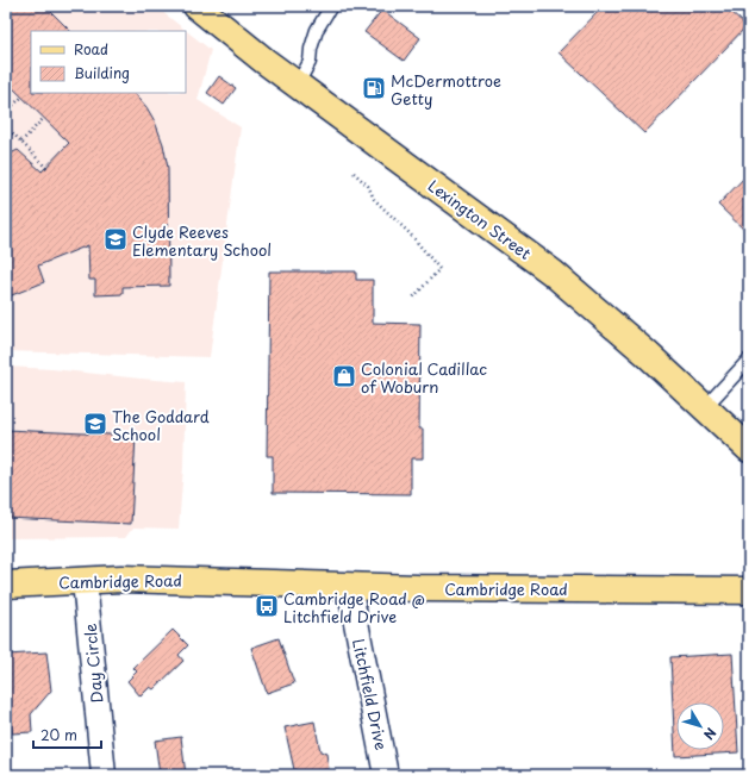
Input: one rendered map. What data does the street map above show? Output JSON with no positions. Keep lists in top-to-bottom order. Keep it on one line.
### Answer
{"streets":{"main road":["Lexington Street","Cambridge Road"],"street":["Day Circle","Litchfield Drive"]},"crossings":[["Cambridge Road","Day Circle"],["Cambridge Road","Litchfield Drive"]],"places":{"fuel station":["McDermottroe Getty"],"school or university":["Clyde Reeves Elementary School","The Goddard School"],"shop":["Colonial Cadillac of Woburn"],"bus stop":["Cambridge Road @ Litchfield Drive"]},"legend":["Road","Building"],"scale_bar":"20 m","north":"bottom right"}
